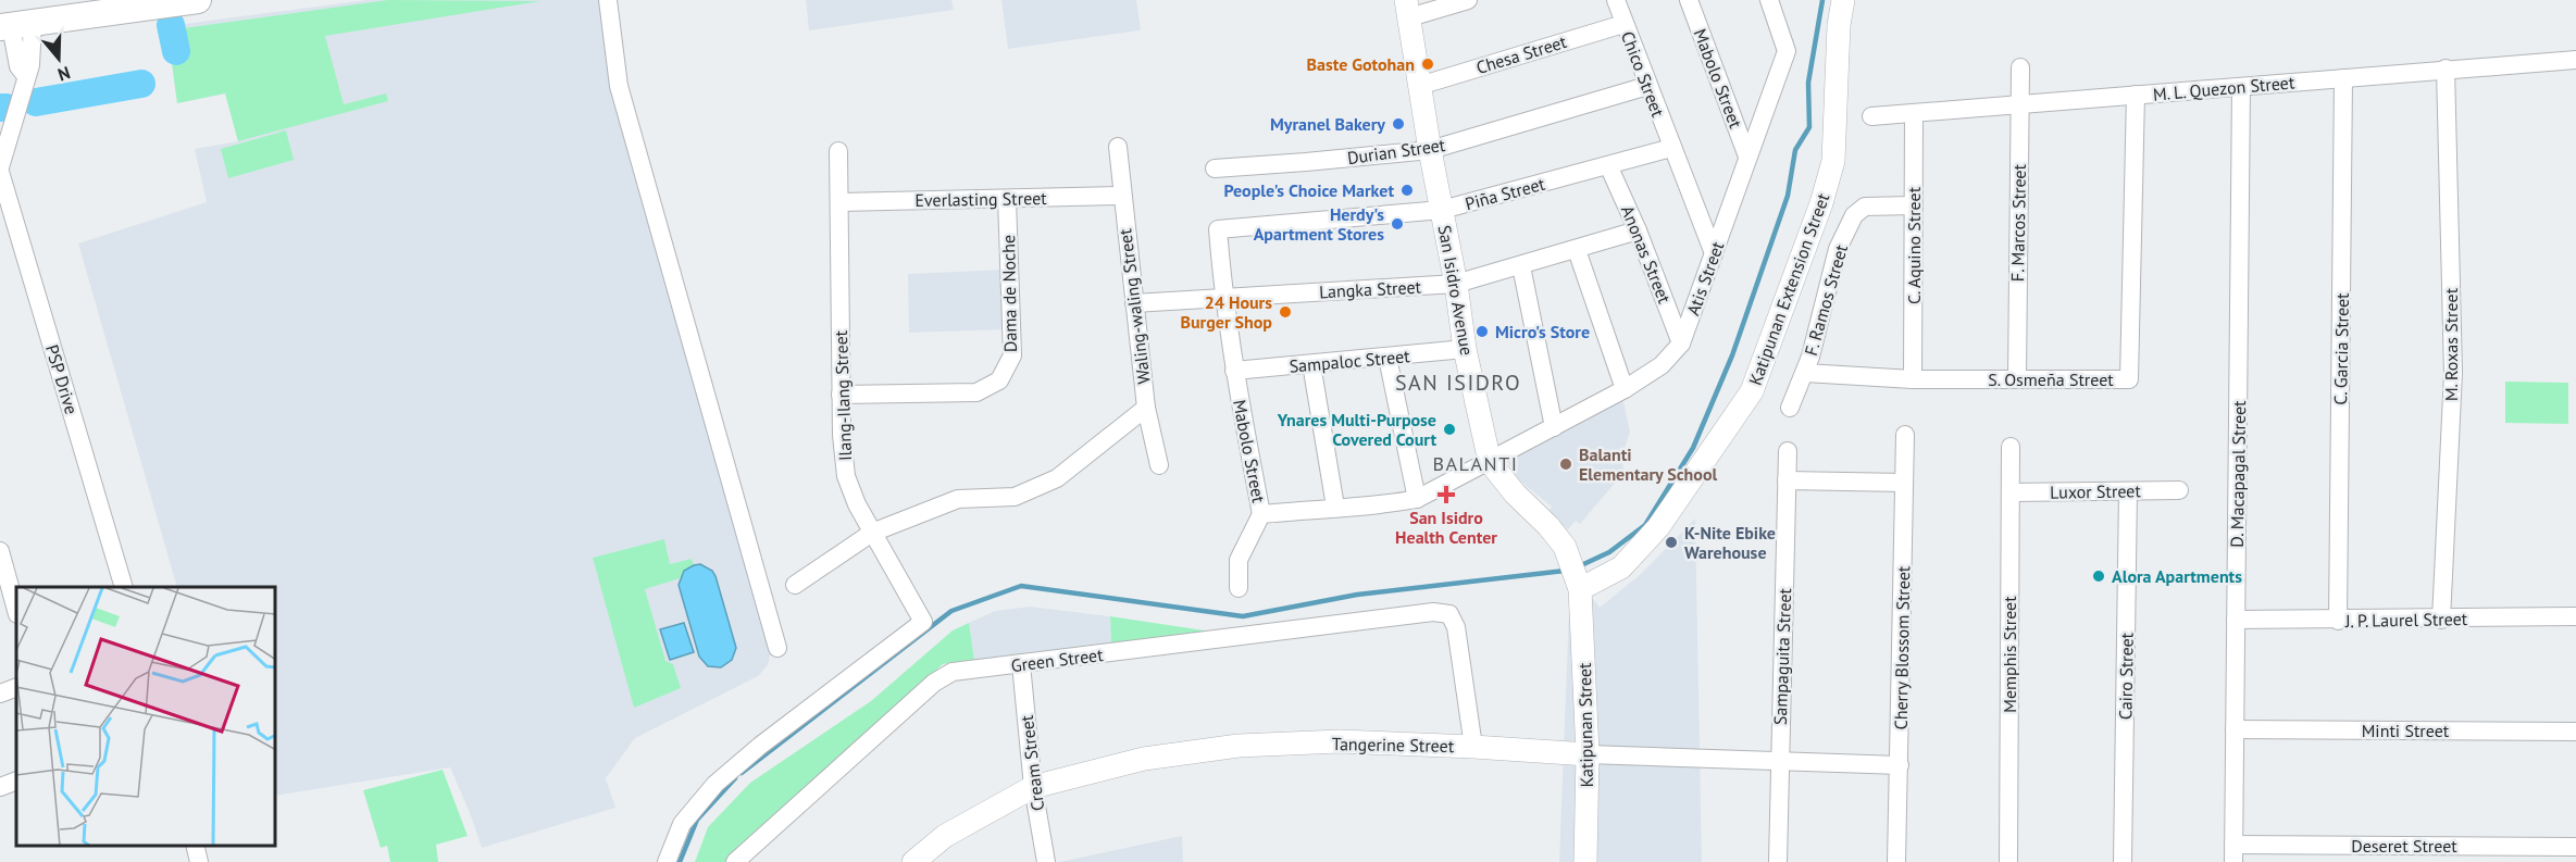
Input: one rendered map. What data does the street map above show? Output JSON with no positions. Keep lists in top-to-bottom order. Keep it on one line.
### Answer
{"streets":{"street":["Chesa Street","Chico Street","Mabolo Street","M. L. Quezon Street","Durian Street","Piña Street","Everlasting Street","F. Marcos Street","C. Aquino Street","Anonas Street","Atis Street","Langka Street","Katipunan Extension Street","San Isidro Avenue","Dama de Noche","F. Ramos Street","Waling-waling Street","M. Roxas Street","C. Garcia Street","Sampaloc Street","PSP Drive","S. Osmeña Street","Ilang-Ilang Street","D. Macapagal Street","Luxor Street","J. P. Laurel Street","Cherry Blossom Street","Memphis Street","Sampaguita Street","Green Street","Cairo Street","Katipunan Street","Minti Street","Tangerine Street","Cream Street","Deseret Street"]},"crossings":[["Chesa Street","Chico Street"],["Chesa Street","San Isidro Avenue"],["Chico Street","Durian Street"],["Chico Street","Piña Street"],["Chico Street","Atis Street"],["Mabolo Street","Piña Street"],["Mabolo Street","Atis Street"],["Mabolo Street","Langka Street"],["Mabolo Street","San Isidro Avenue"],["Mabolo Street","Sampaloc Street"],["M. L. Quezon Street","F. Marcos Street"],["M. L. Quezon Street","C. Aquino Street"],["M. L. Quezon Street","M. Roxas Street"],["M. L. Quezon Street","C. Garcia Street"],["M. L. Quezon Street","S. Osmeña Street"],["M. L. Quezon Street","D. Macapagal Street"],["Durian Street","San Isidro Avenue"],["Piña Street","Anonas Street"],["Piña Street","San Isidro Avenue"],["Everlasting Street","Dama de Noche"],["Everlasting Street","Waling-waling Street"],["Everlasting Street","Ilang-Ilang Street"],["F. Marcos Street","S. Osmeña Street"],["C. Aquino Street","F. Ramos Street"],["C. Aquino Street","S. Osmeña Street"],["Anonas Street","Atis Street"],["Anonas Street","Langka Street"],["Atis Street","San Isidro Avenue"],["Langka Street","San Isidro Avenue"],["Langka Street","Waling-waling Street"],["Katipunan Extension Street","San Isidro Avenue"],["Katipunan Extension Street","Katipunan Street"],["San Isidro Avenue","Sampaloc Street"],["San Isidro Avenue","Katipunan Street"],["Dama de Noche","Ilang-Ilang Street"],["F. Ramos Street","S. Osmeña Street"],["M. Roxas Street","J. P. Laurel Street"],["C. Garcia Street","J. P. Laurel Street"],["D. Macapagal Street","J. P. Laurel Street"],["D. Macapagal Street","Minti Street"],["D. Macapagal Street","Deseret Street"],["Luxor Street","Memphis Street"],["Luxor Street","Cairo Street"],["Cherry Blossom Street","Tangerine Street"],["Sampaguita Street","Tangerine Street"],["Green Street","Tangerine Street"],["Green Street","Cream Street"],["Katipunan Street","Tangerine Street"],["Tangerine Street","Cream Street"]],"districts":["SAN ISIDRO","BALANTI"],"places":{"other":["Baste Gotohan","Myranel Bakery","People's Choice Market","Herdy's Apartment Stores","24 Hours Burger Shop","Micro's Store","Ynares Multi-Purpose Covered Court","Balanti Elementary School","K-Nite Ebike Warehouse","Alora Apartments"],"health":["San Isidro Health Center"]},"north":"bottom"}
